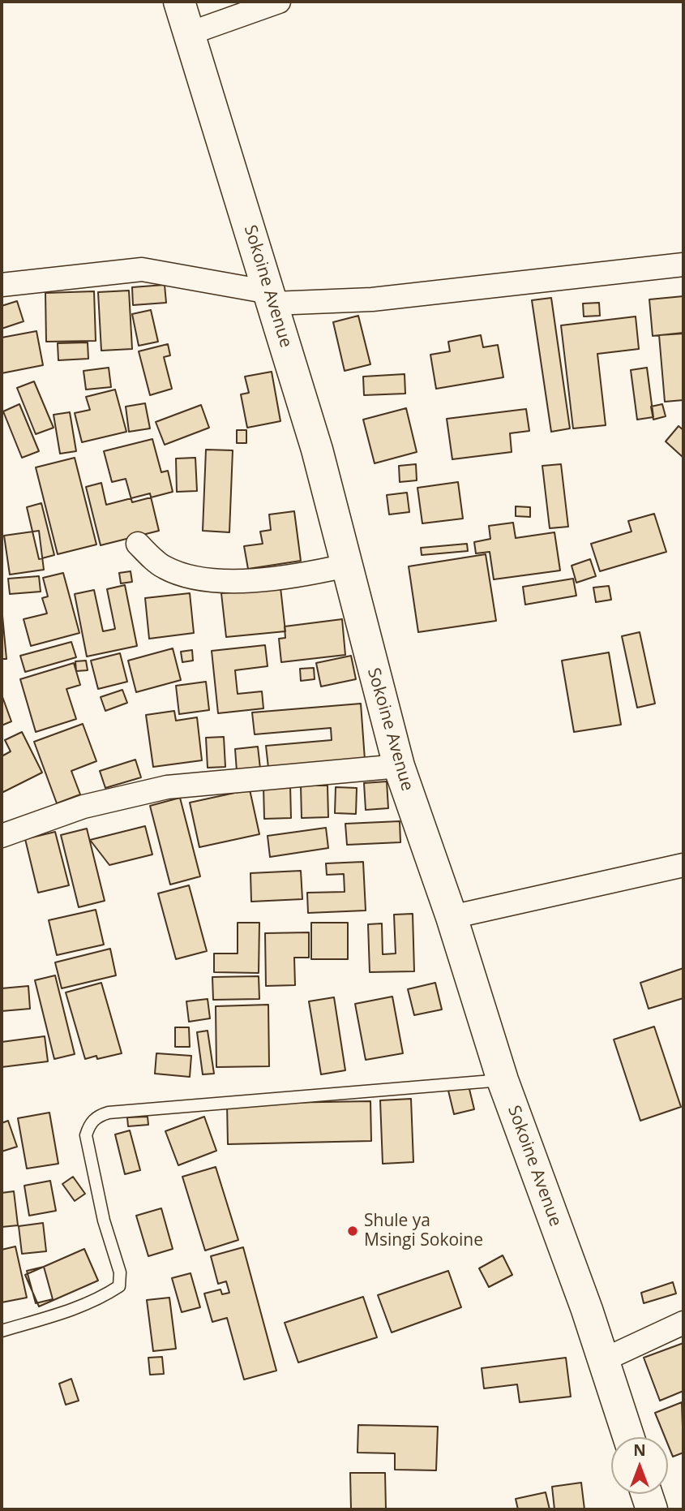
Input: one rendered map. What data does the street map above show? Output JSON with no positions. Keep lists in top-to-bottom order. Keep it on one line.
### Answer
{"streets":{"street":["Sokoine Avenue"]},"places":["Shule ya Msingi Sokoine"],"north":"top"}
